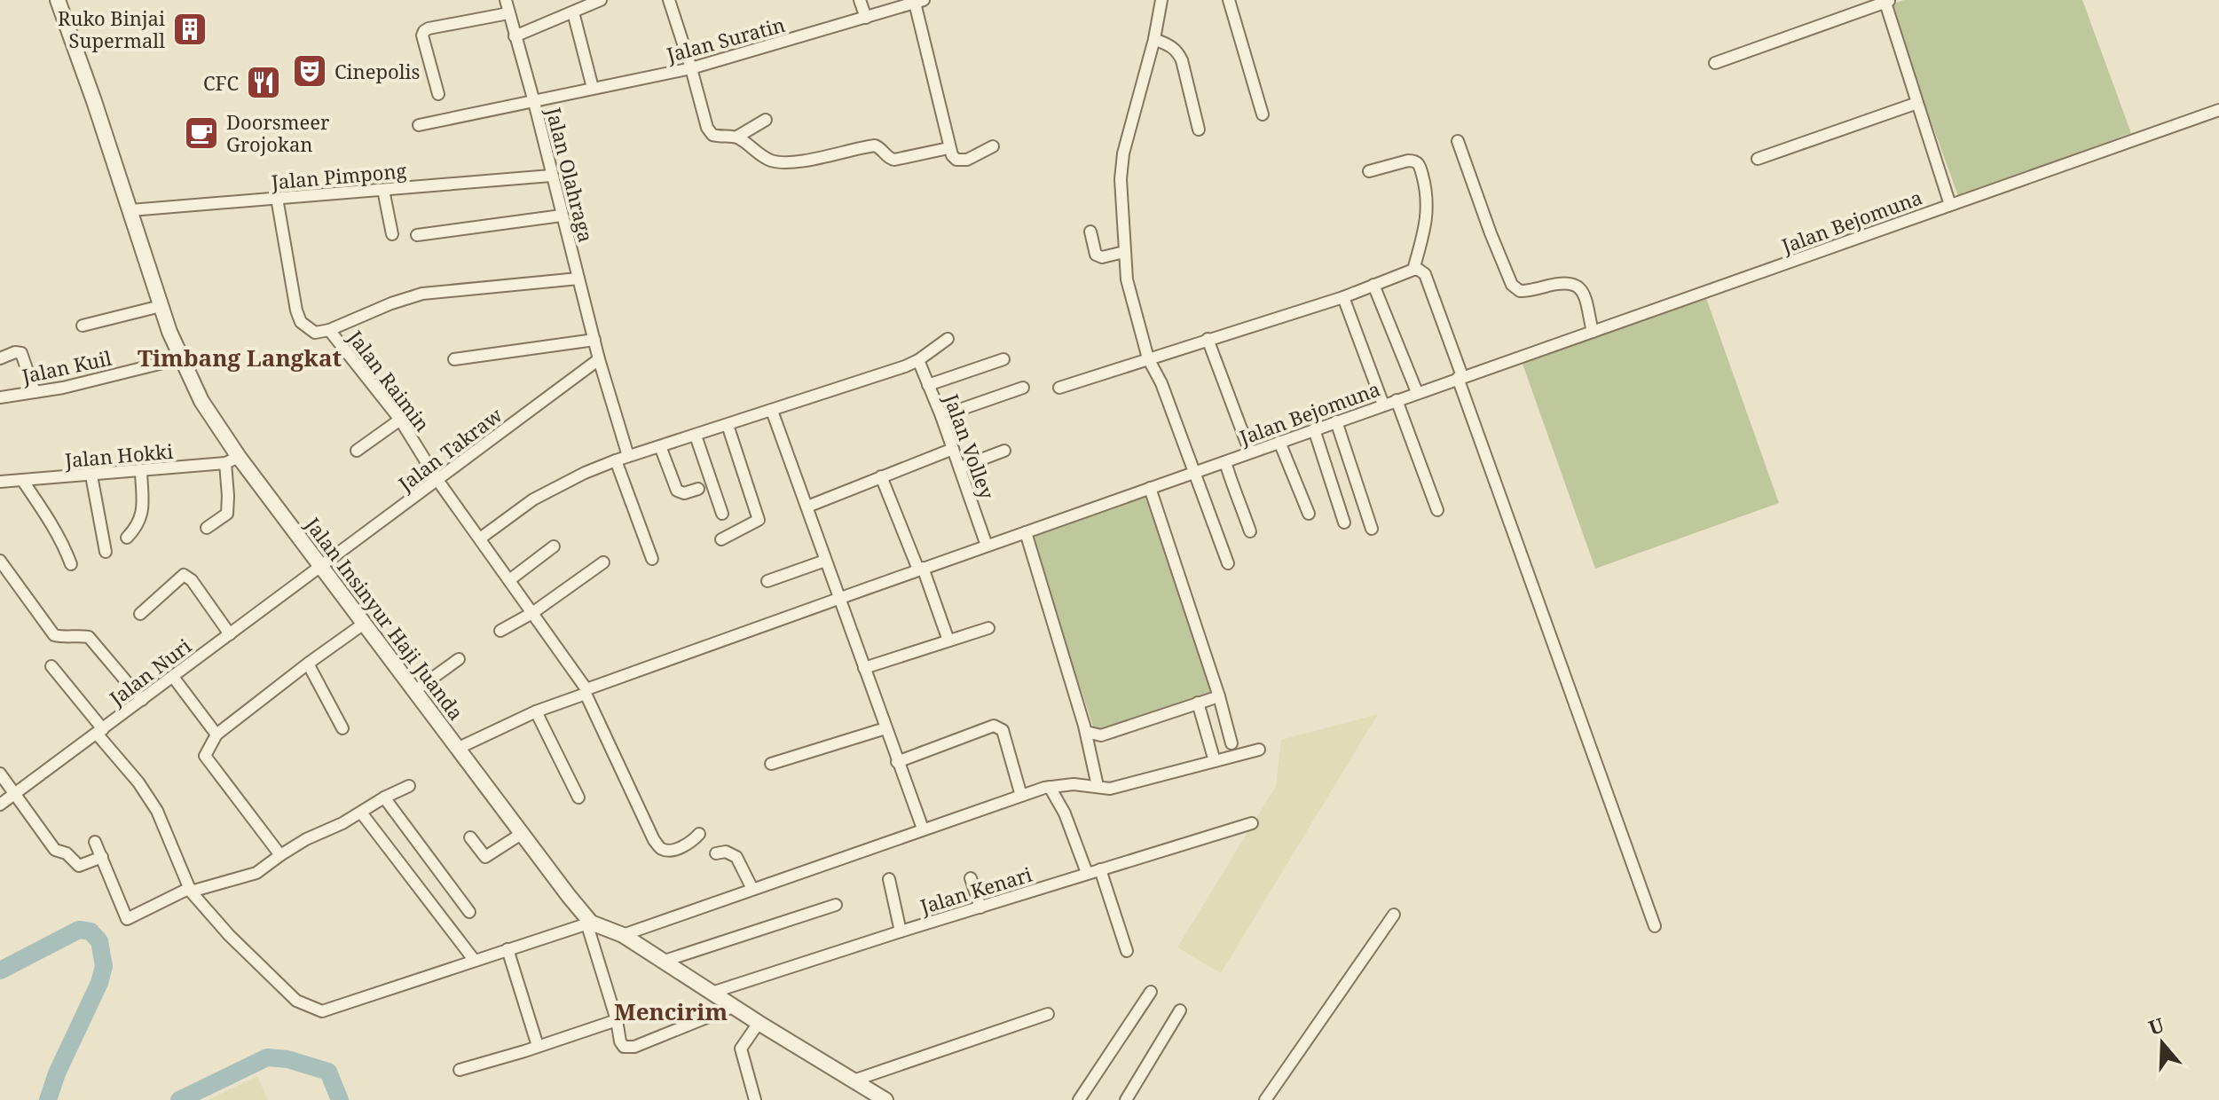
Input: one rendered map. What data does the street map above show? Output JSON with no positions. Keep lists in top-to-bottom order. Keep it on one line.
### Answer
{"streets":{"street":["Jalan Suratin","Jalan Olahraga","Jalan Pimpong","Jalan Bejomuna","Jalan Kuil","Jalan Raimin","Jalan Volley","Jalan Takraw","Jalan Hokki","Jalan Insinyur Haji Juanda","Jalan Nuri","Jalan Kenari"]},"crossings":[["Jalan Suratin","Jalan Olahraga"],["Jalan Olahraga","Jalan Pimpong"],["Jalan Olahraga","Jalan Takraw"],["Jalan Pimpong","Jalan Raimin"],["Jalan Pimpong","Jalan Insinyur Haji Juanda"],["Jalan Bejomuna","Jalan Raimin"],["Jalan Bejomuna","Jalan Volley"],["Jalan Bejomuna","Jalan Insinyur Haji Juanda"],["Jalan Kuil","Jalan Insinyur Haji Juanda"],["Jalan Raimin","Jalan Takraw"],["Jalan Takraw","Jalan Insinyur Haji Juanda"],["Jalan Takraw","Jalan Nuri"],["Jalan Hokki","Jalan Insinyur Haji Juanda"],["Jalan Insinyur Haji Juanda","Jalan Nuri"],["Jalan Insinyur Haji Juanda","Jalan Kenari"]],"districts":["Timbang Langkat","Mencirim"],"places":{"building":["Ruko Binjai Supermall"],"theatre":["Cinepolis"],"restaurant":["CFC"],"cafe":["Doorsmeer Grojokan"]},"north":"top"}
